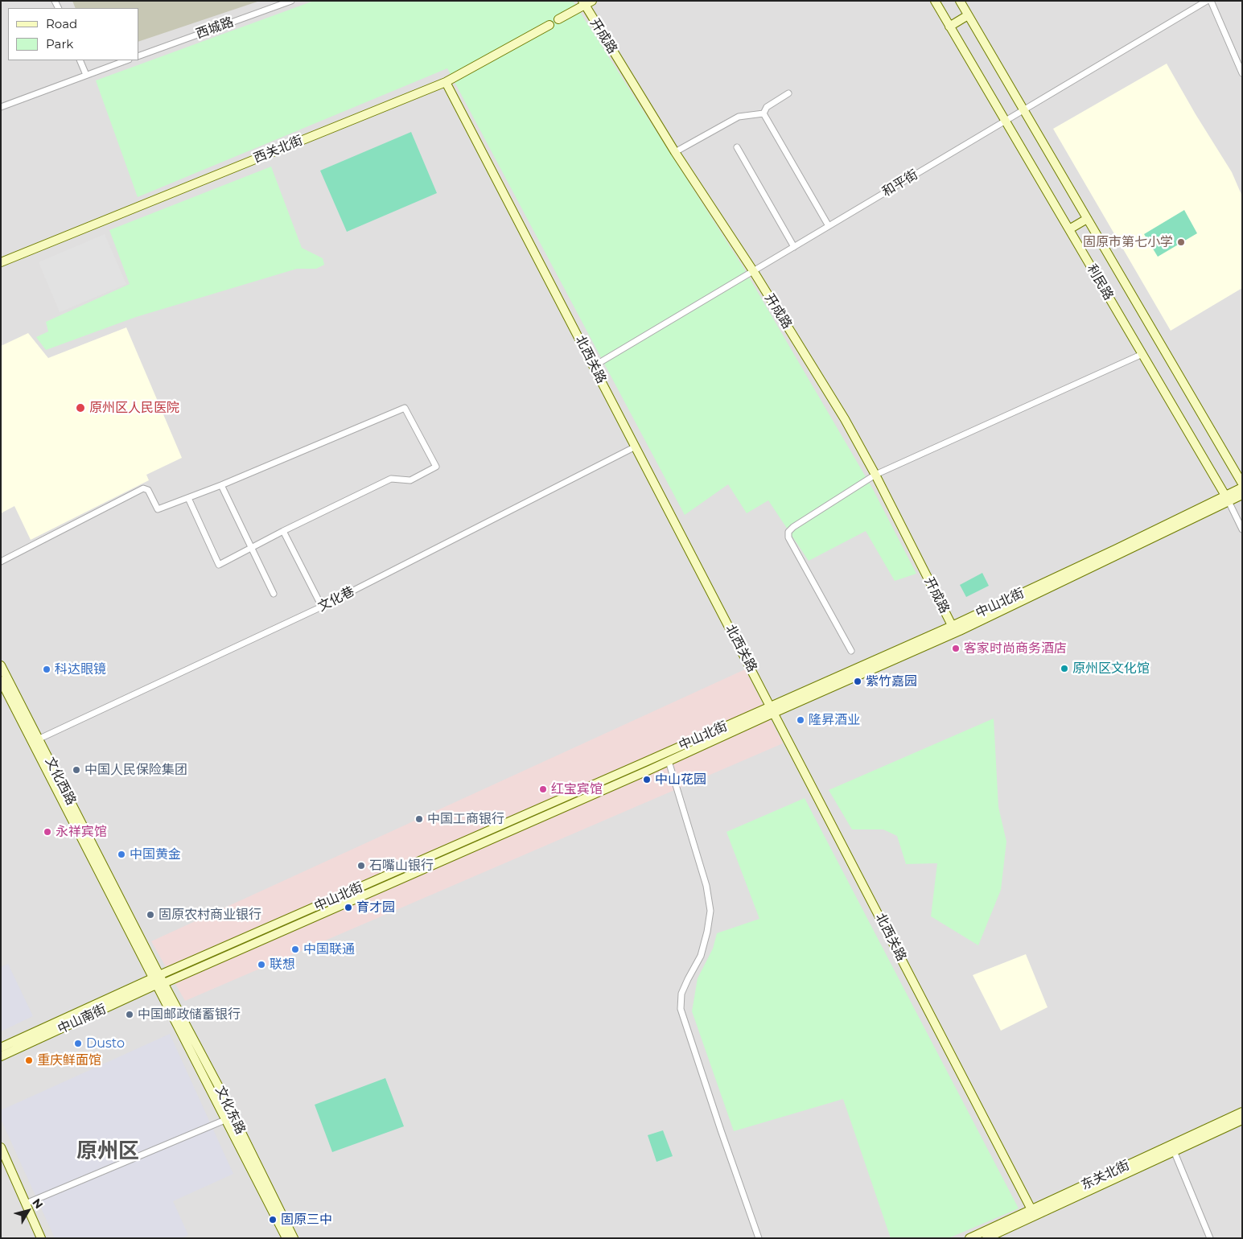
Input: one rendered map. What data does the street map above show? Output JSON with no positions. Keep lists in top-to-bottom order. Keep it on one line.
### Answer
{"streets":{"street":["西城路","开成路","西关北街","和平街","利民路","北西关路","文化巷","中山北街","文化西路","中山南街","文化东路","东关北街"]},"crossings":[["开成路","和平街"],["开成路","中山北街"],["西关北街","北西关路"],["和平街","利民路"],["和平街","北西关路"],["利民路","中山北街"],["北西关路","文化巷"],["北西关路","中山北街"],["北西关路","东关北街"],["文化巷","文化西路"],["中山北街","文化西路"],["中山北街","中山南街"],["中山北街","文化东路"],["文化西路","中山南街"],["文化西路","文化东路"],["中山南街","文化东路"]],"districts":["原州区"],"places":["固原市第七小学","原州区人民医院","客家时尚商务酒店","原州区文化馆","科达眼镜","紫竹嘉园","隆昇酒业","中国人民保险集团","中山花园","红宝宾馆","中国工商银行","永祥宾馆","中国黄金","石嘴山银行","育才园","固原农村商业银行","中国联通","联想","中国邮政储蓄银行","Dusto","重庆鲜面馆","固原三中"],"legend":["Road","Park"],"north":"top right"}
